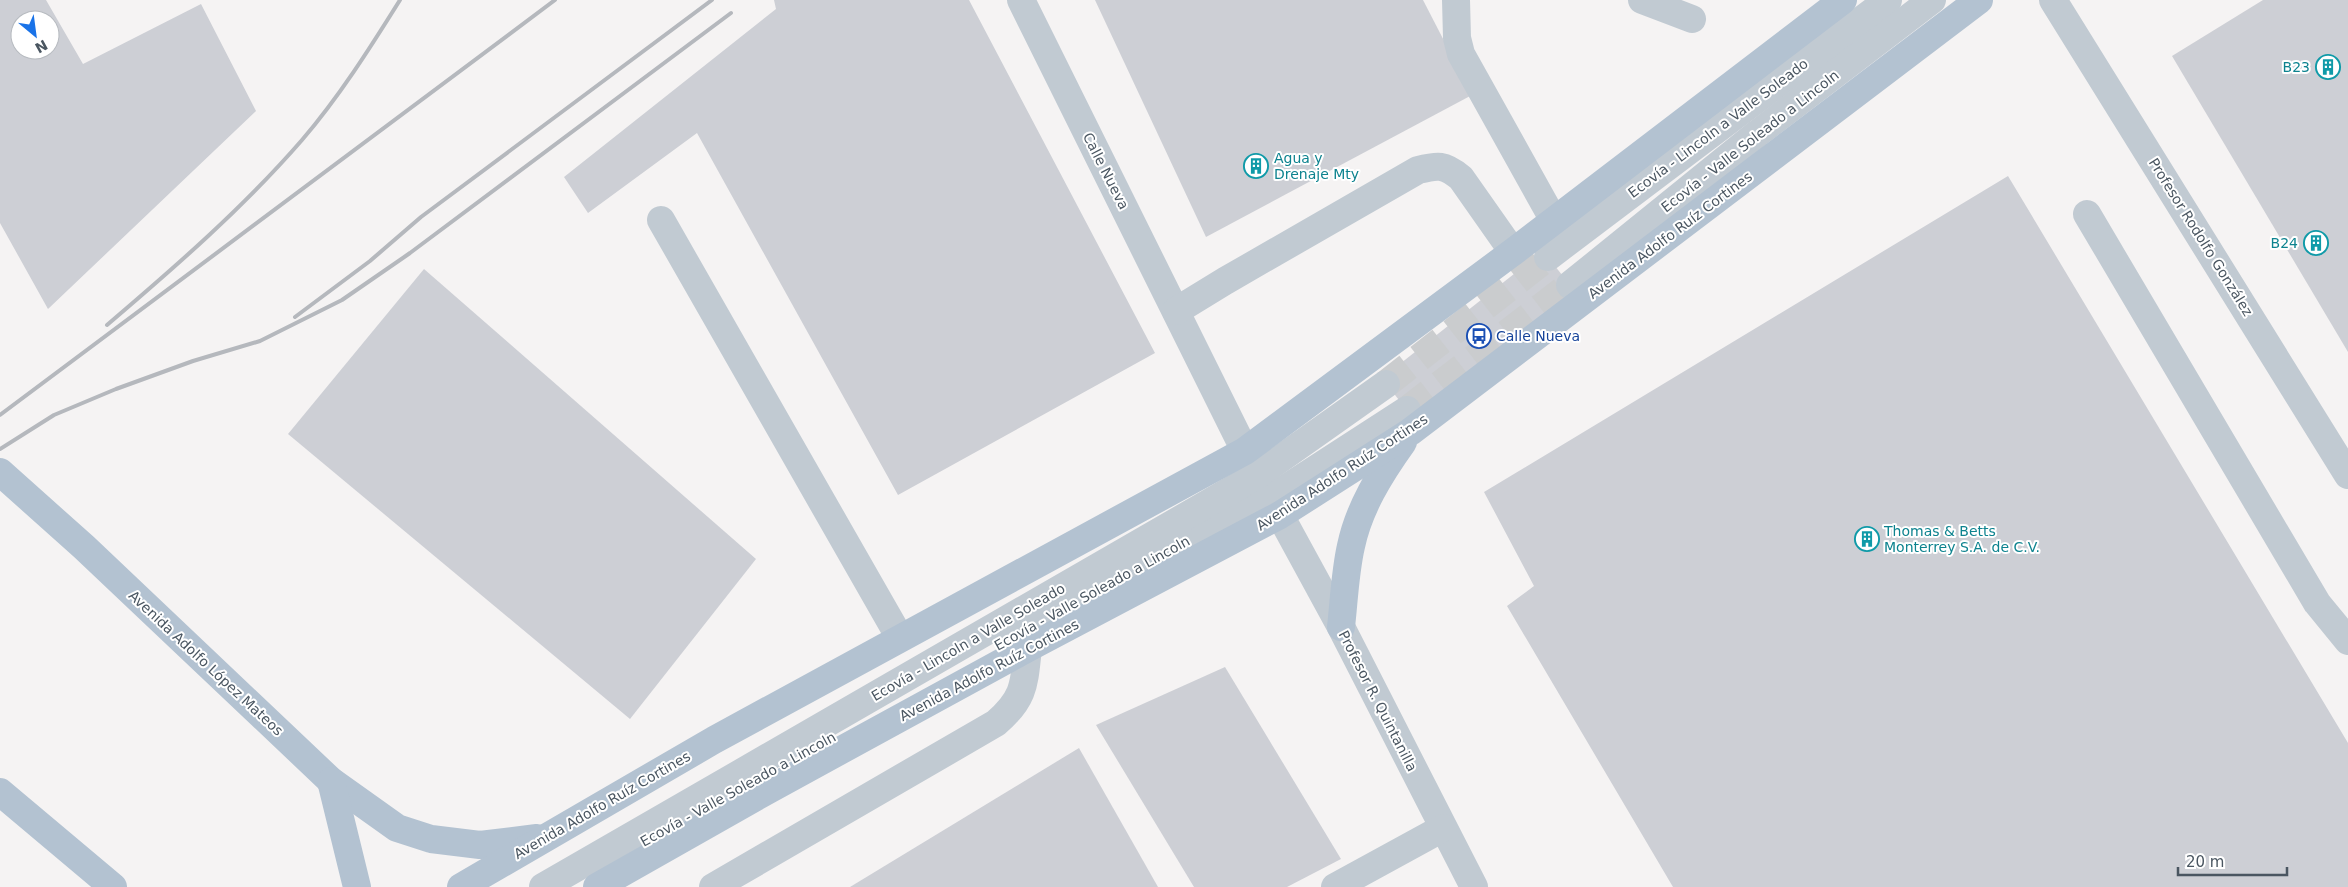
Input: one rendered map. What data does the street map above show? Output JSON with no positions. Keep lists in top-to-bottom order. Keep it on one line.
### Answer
{"streets":{"main road":["Avenida Adolfo Ruíz Cortines","Avenida Adolfo López Mateos"],"street":["Ecovía - Lincoln a Valle Soleado","Ecovía - Valle Soleado a Lincoln","Calle Nueva","Profesor Rodolfo González","Profesor R. Quintanilla"]},"crossings":[["Ecovía - Lincoln a Valle Soleado","Ecovía - Valle Soleado a Lincoln"],["Ecovía - Lincoln a Valle Soleado","Avenida Adolfo Ruíz Cortines"],["Ecovía - Lincoln a Valle Soleado","Profesor R. Quintanilla"],["Ecovía - Valle Soleado a Lincoln","Avenida Adolfo Ruíz Cortines"],["Ecovía - Valle Soleado a Lincoln","Profesor R. Quintanilla"],["Calle Nueva","Avenida Adolfo Ruíz Cortines"],["Calle Nueva","Profesor R. Quintanilla"],["Avenida Adolfo Ruíz Cortines","Avenida Adolfo López Mateos"],["Avenida Adolfo Ruíz Cortines","Profesor R. Quintanilla"]],"places":{"building":["B23","Agua y Drenaje Mty","B24","Thomas & Betts Monterrey S.A. de C.V."],"bus stop":["Calle Nueva"]},"scale_bar":"20 m","north":"bottom right"}
